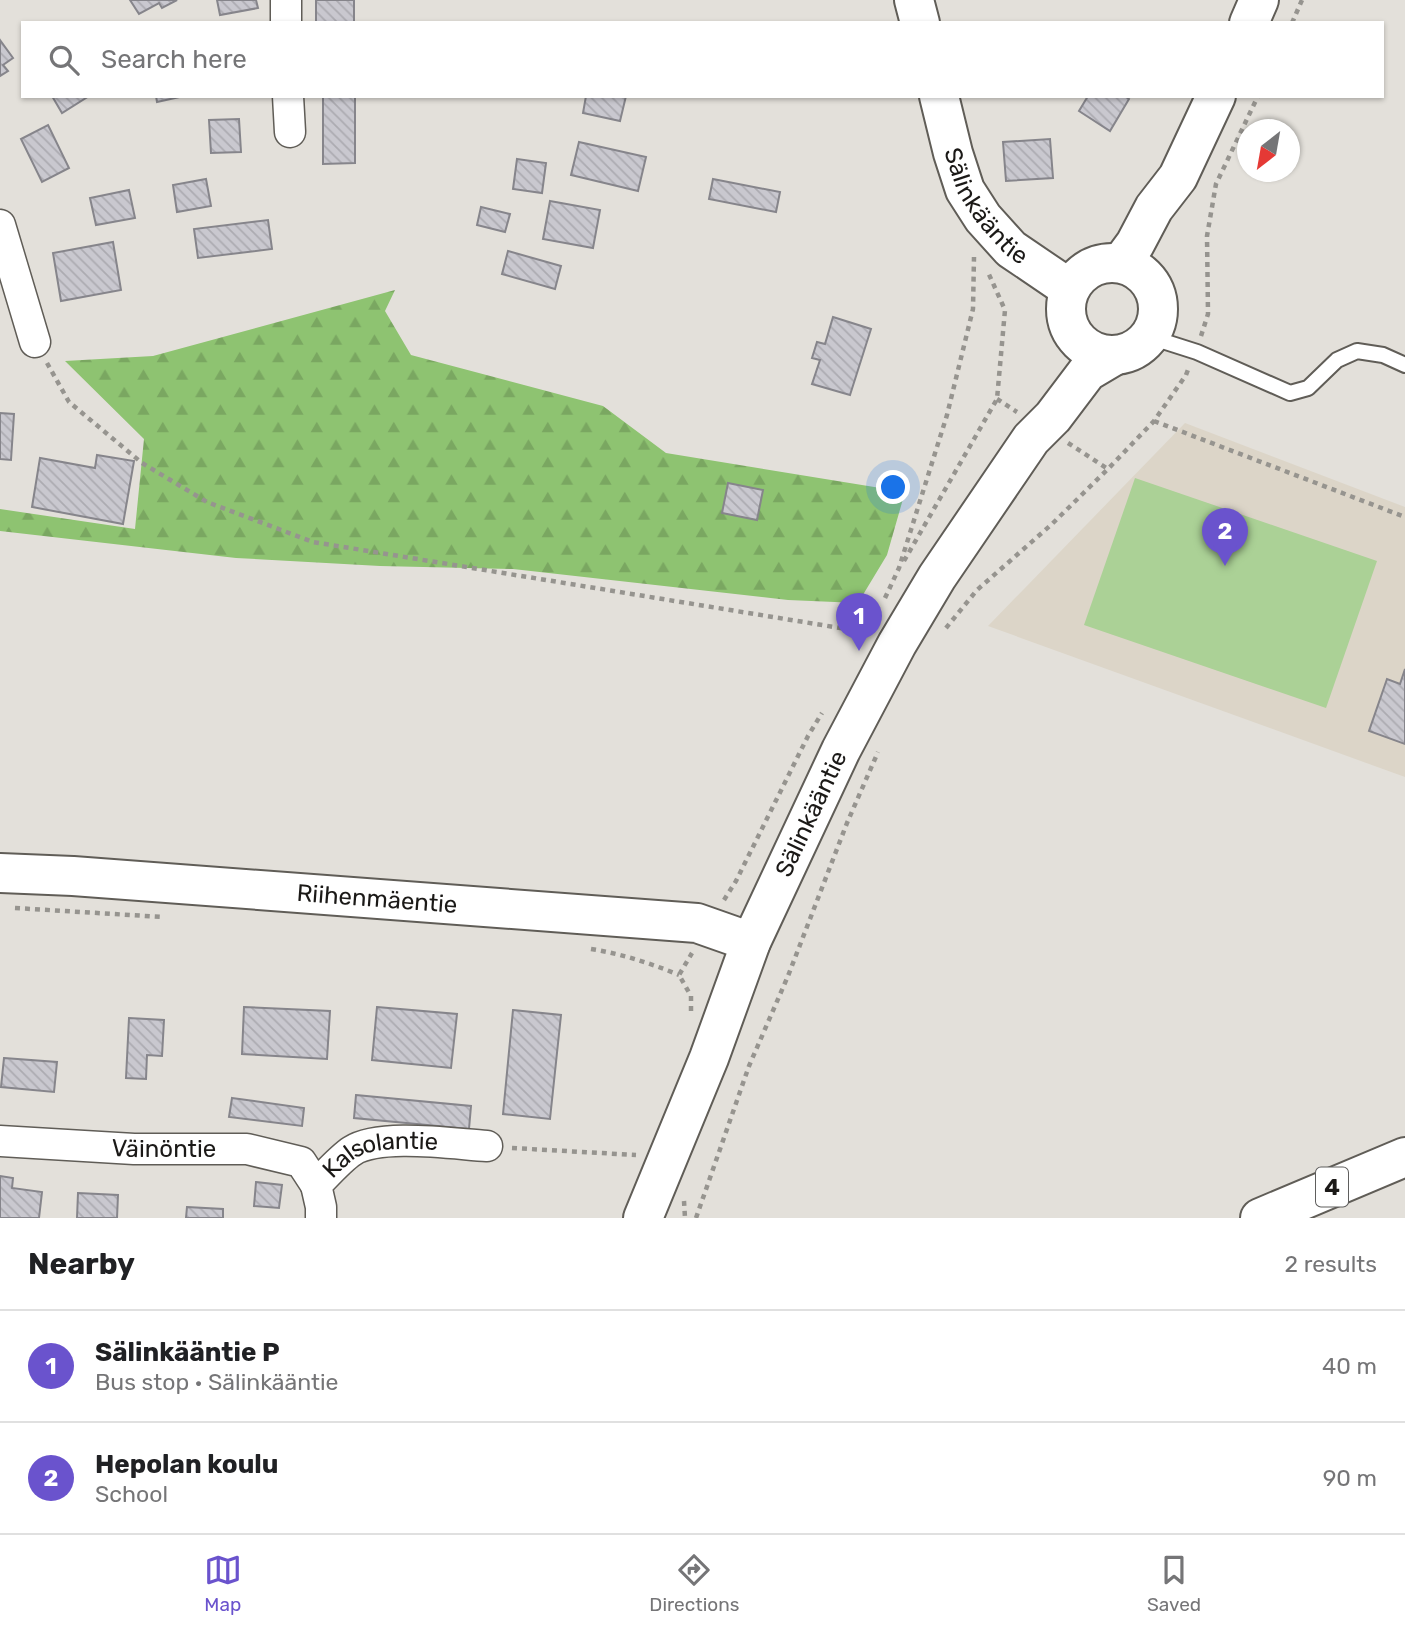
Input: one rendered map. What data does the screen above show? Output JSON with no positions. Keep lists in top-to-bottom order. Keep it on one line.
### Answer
{"streets":{"main road":["Sälinkääntie","Riihenmäentie","4"],"street":["Väinöntie","Kalsolantie"]},"crossings":[["Sälinkääntie","Riihenmäentie"],["Väinöntie","Kalsolantie"]],"north":"bottom left","page":{"search":"Search here","pins":["2","1"],"heading":["Nearby","2 results"],"list":[{"mark":"1","name":"Sälinkääntie P","note":"Bus stop · Sälinkääntie","value":"40 m"},{"mark":"2","name":"Hepolan koulu","note":"School","value":"90 m"}],"nav":["Map","Directions","Saved"]}}
